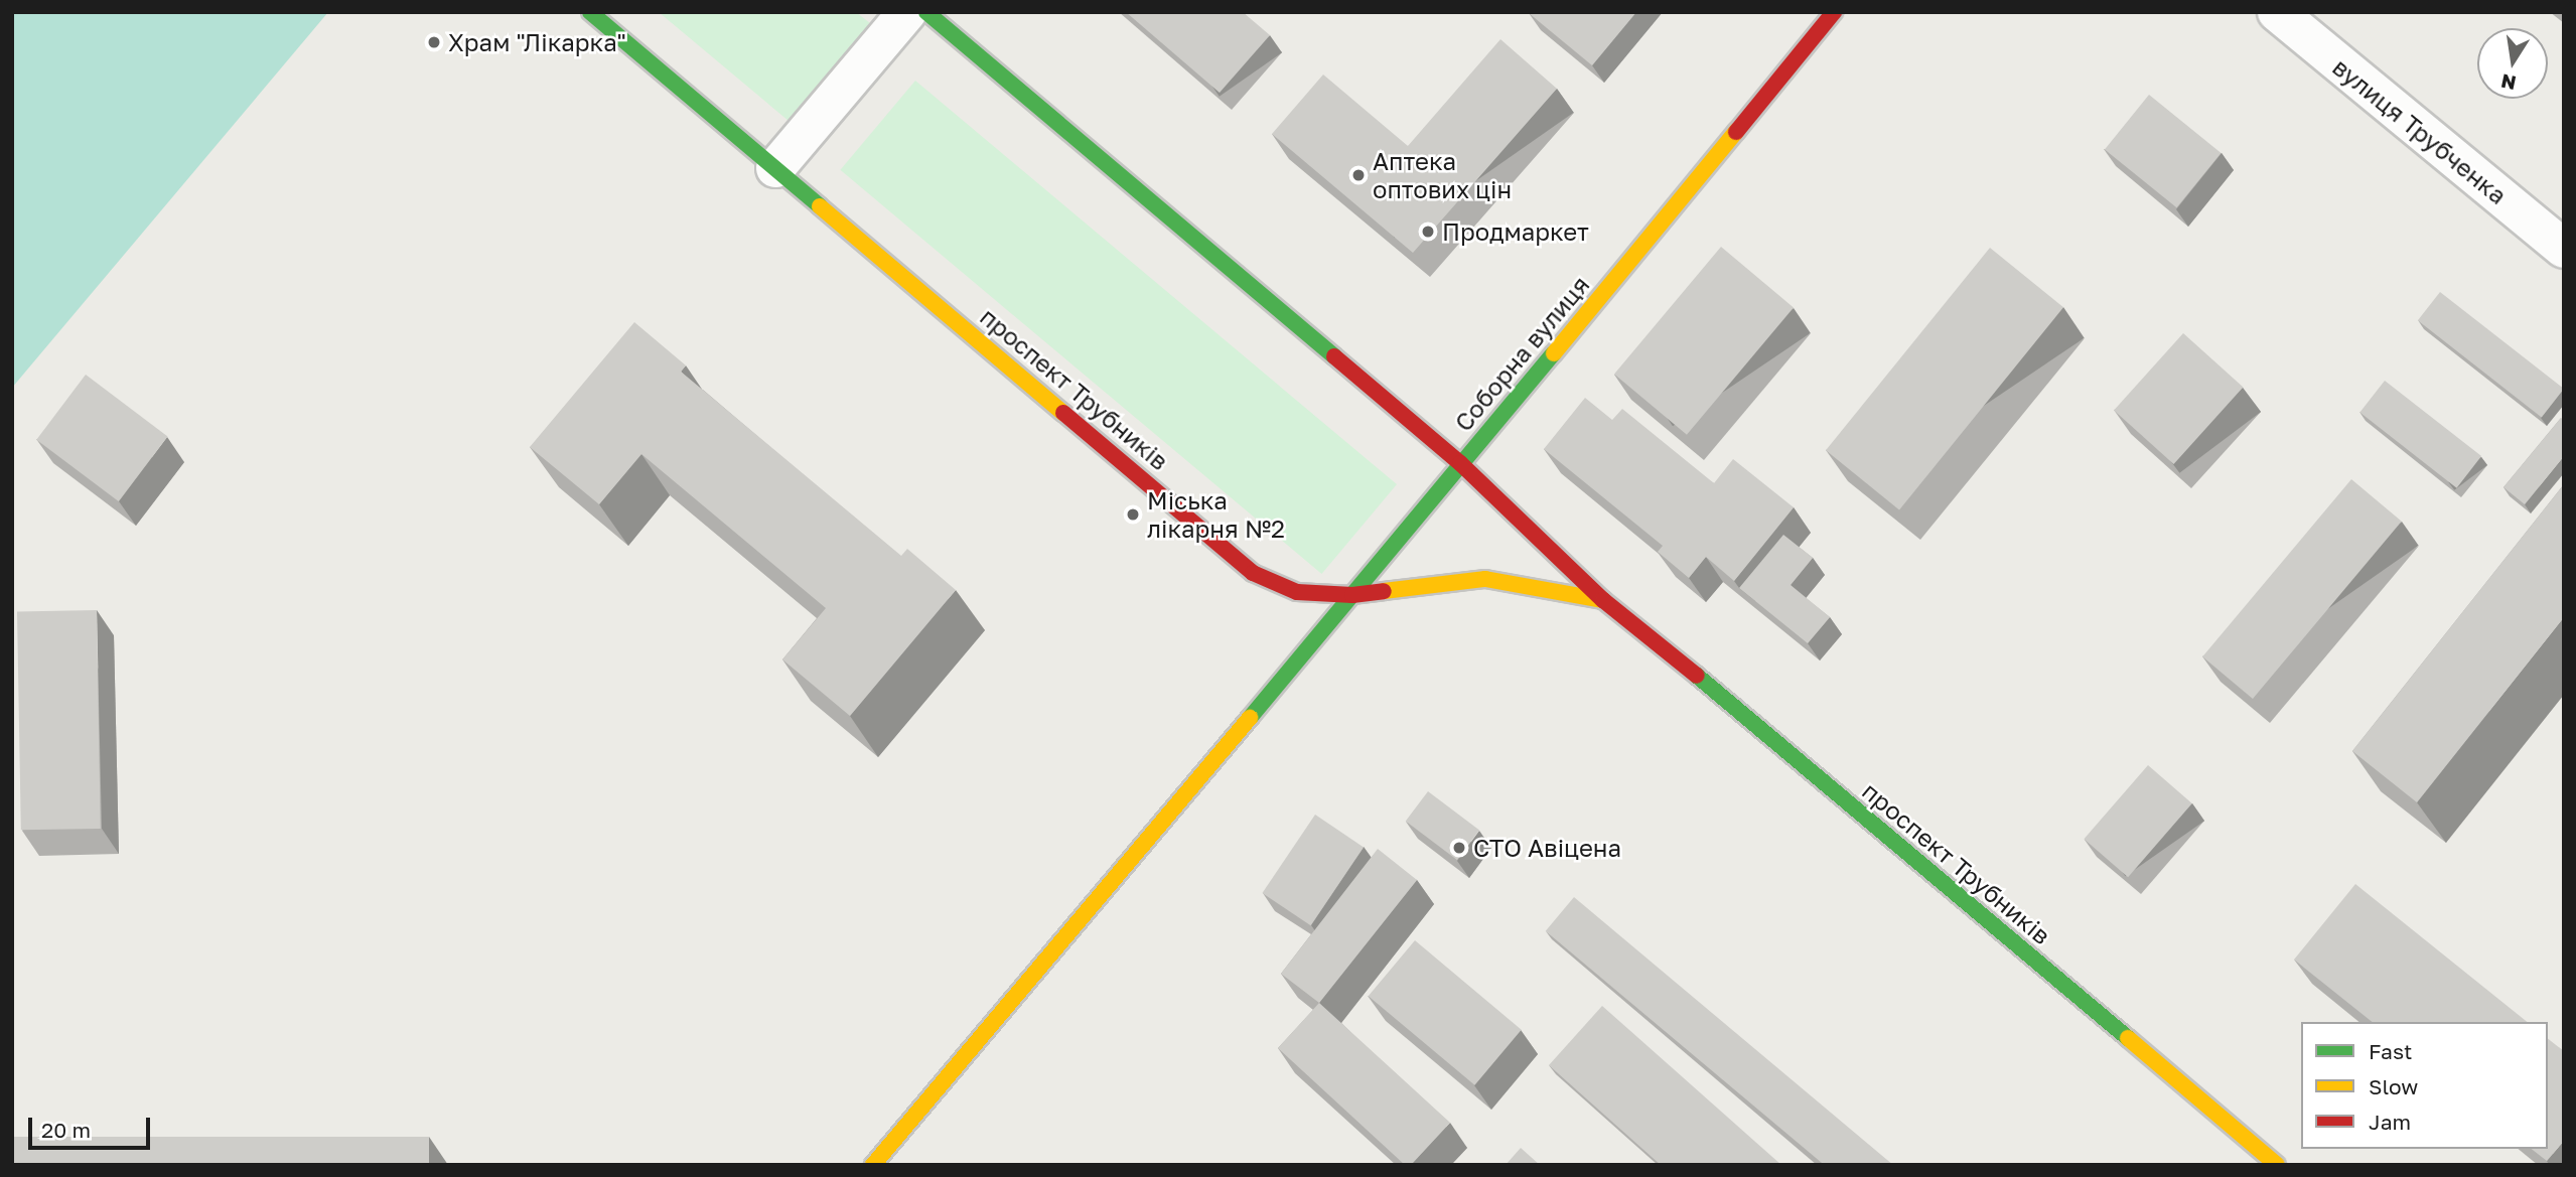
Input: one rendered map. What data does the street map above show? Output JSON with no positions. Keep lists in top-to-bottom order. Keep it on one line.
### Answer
{"streets":{"main road":["Соборна вулиця","проспект Трубників"],"street":["вулиця Трубченка"]},"crossings":[["Соборна вулиця","проспект Трубників"]],"places":["Храм \"Лікарка\"","Аптека оптових цін","Продмаркет","Міська лікарня №2","СТО Авіцена"],"legend":["Fast","Slow","Jam"],"scale_bar":"20 m","north":"bottom"}
